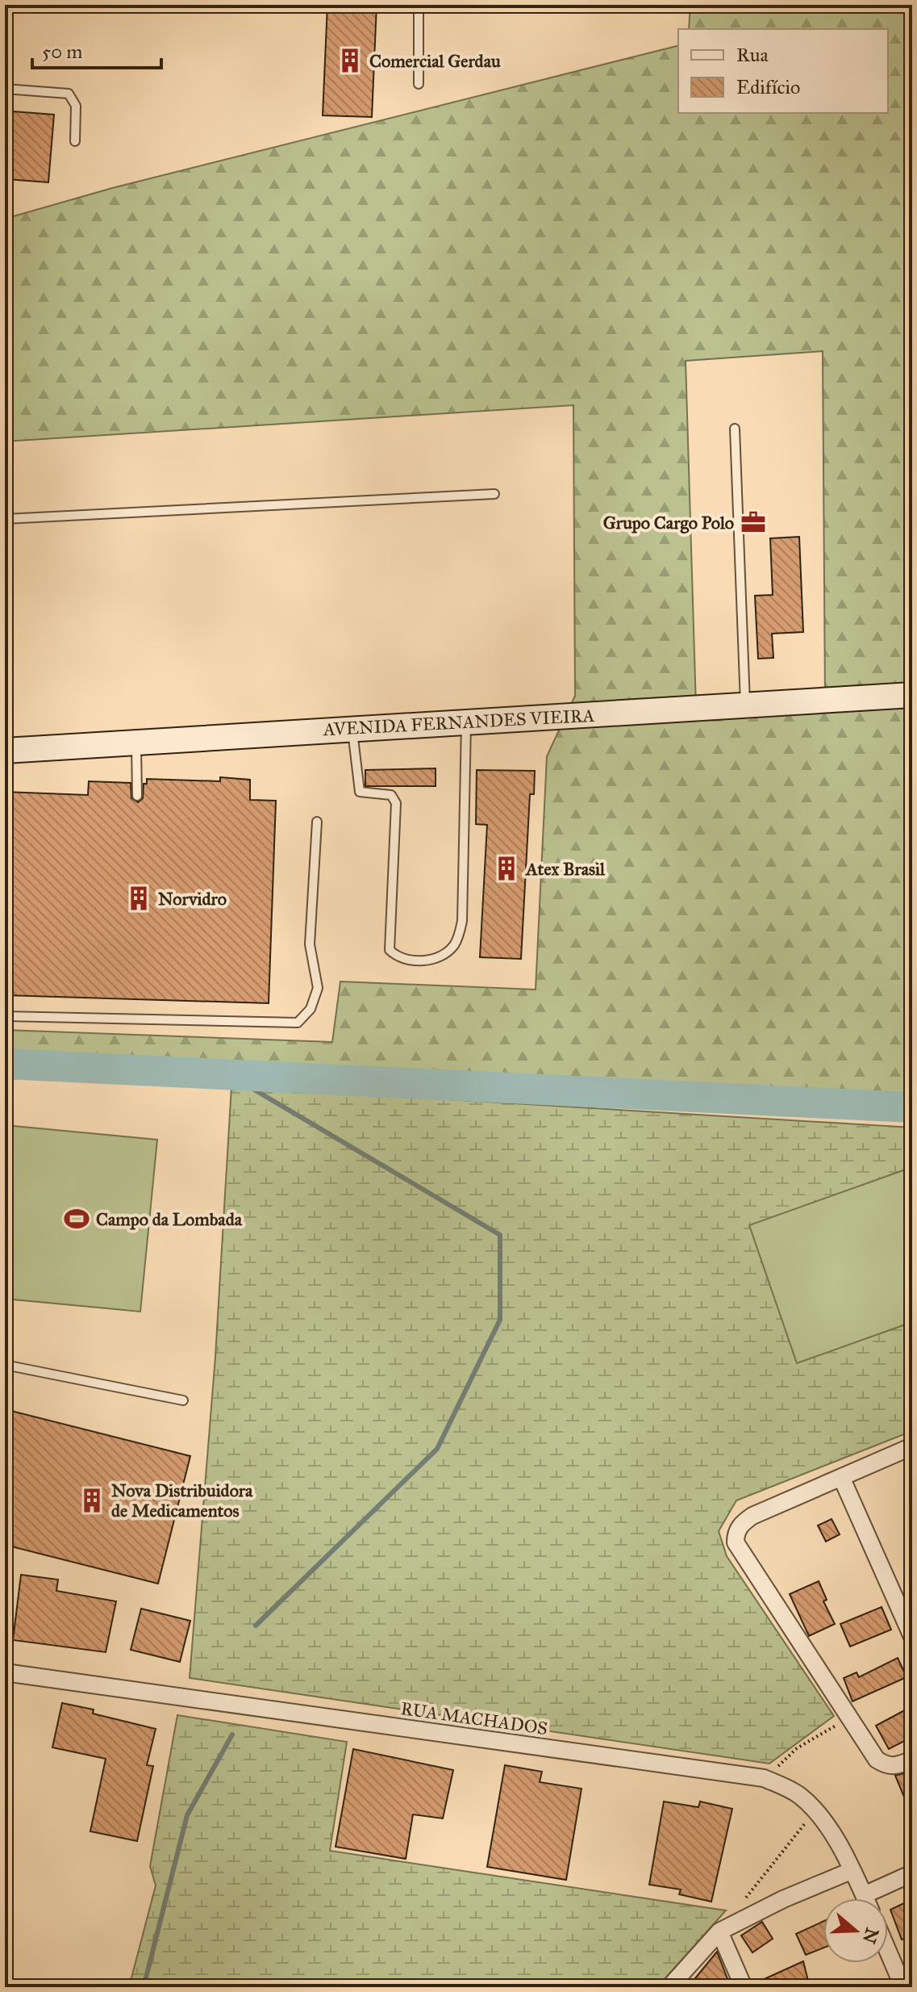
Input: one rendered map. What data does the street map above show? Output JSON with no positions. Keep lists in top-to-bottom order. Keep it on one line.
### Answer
{"streets":{"main road":["AVENIDA FERNANDES VIEIRA"],"street":["RUA MACHADOS"]},"places":{"building":["Comercial Gerdau","Atex Brasil","Norvidro","Nova Distribuidora de Medicamentos"],"office":["Grupo Cargo Polo"],"sports":["Campo da Lombada"]},"legend":["Rua","Edifício"],"scale_bar":"50 m","north":"right"}
